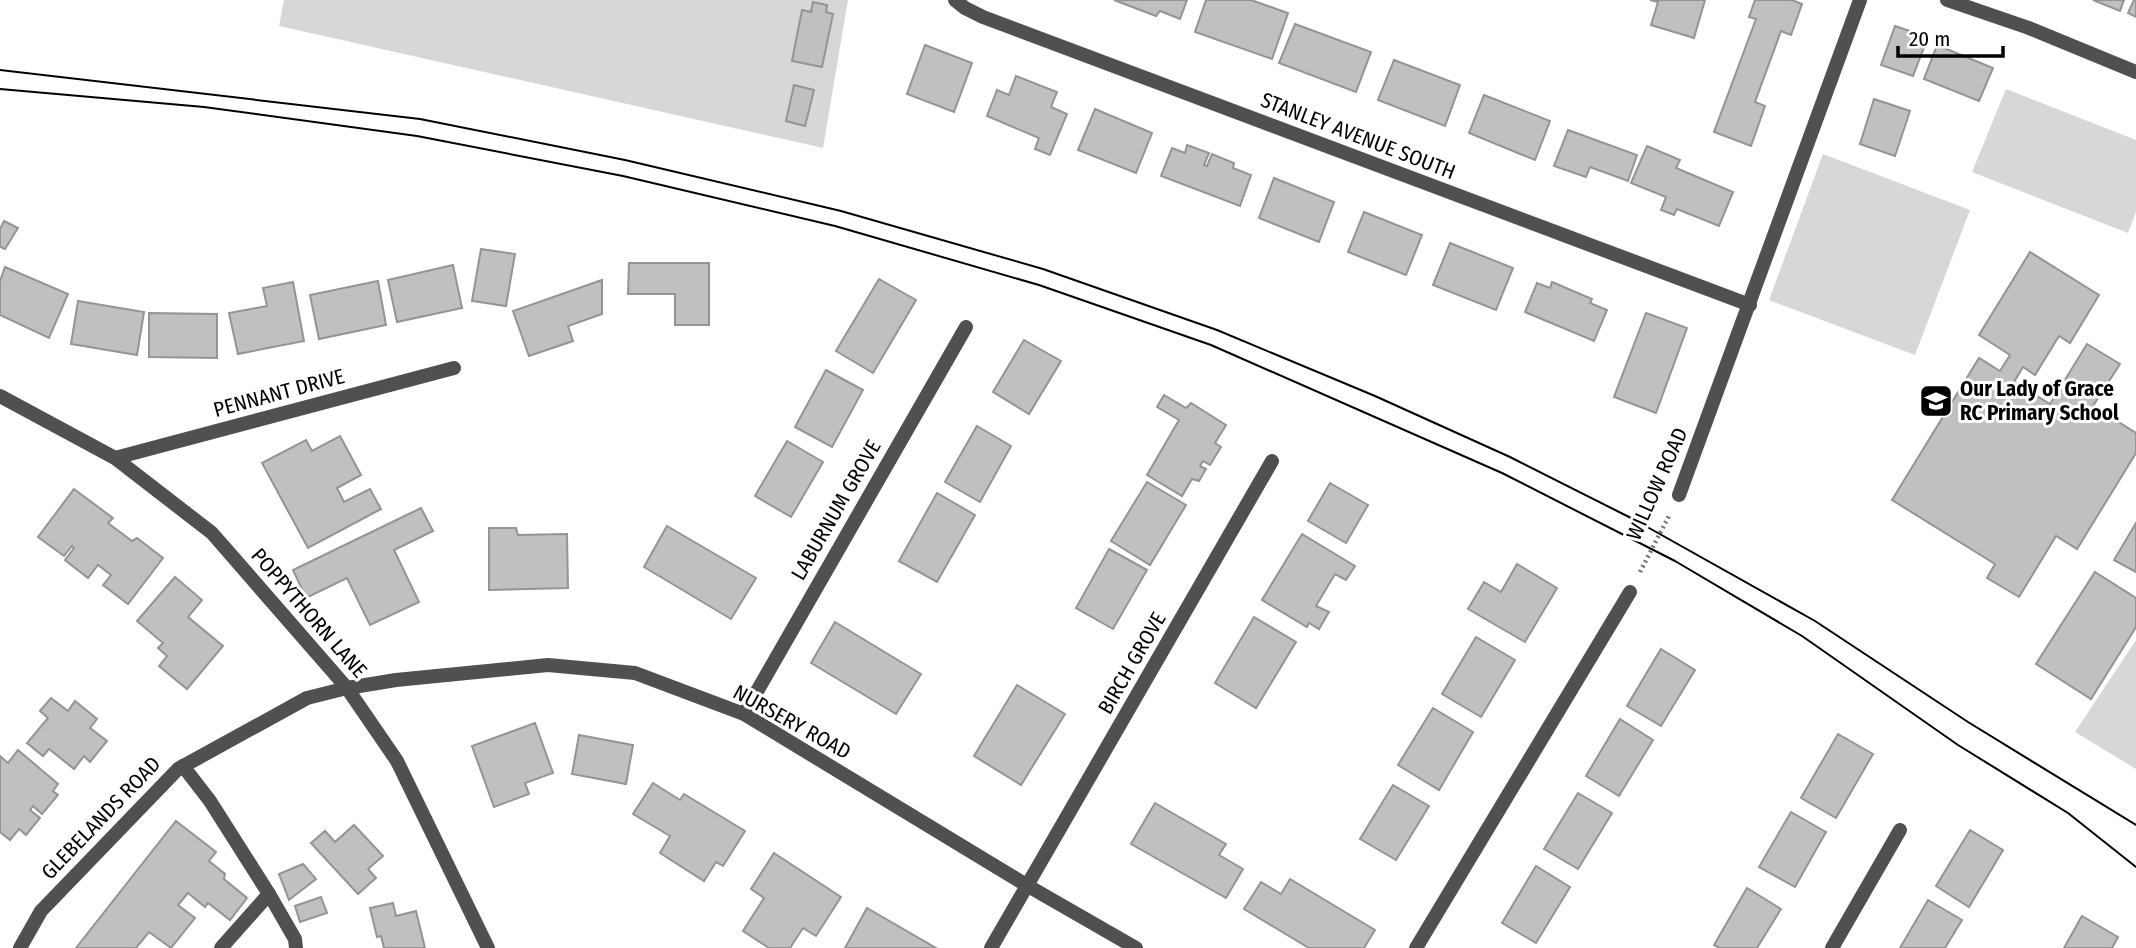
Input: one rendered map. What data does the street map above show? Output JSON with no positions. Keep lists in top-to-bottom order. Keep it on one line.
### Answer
{"streets":{"street":["STANLEY AVENUE SOUTH","PENNANT DRIVE","WILLOW ROAD","LABURNUM GROVE","POPPYTHORN LANE","BIRCH GROVE","NURSERY ROAD","GLEBELANDS ROAD"]},"crossings":[["STANLEY AVENUE SOUTH","WILLOW ROAD"],["PENNANT DRIVE","POPPYTHORN LANE"],["LABURNUM GROVE","NURSERY ROAD"],["POPPYTHORN LANE","NURSERY ROAD"],["POPPYTHORN LANE","GLEBELANDS ROAD"],["BIRCH GROVE","NURSERY ROAD"],["NURSERY ROAD","GLEBELANDS ROAD"]],"places":{"school or university":["Our Lady of Grace RC Primary School"]},"scale_bar":"20 m"}
